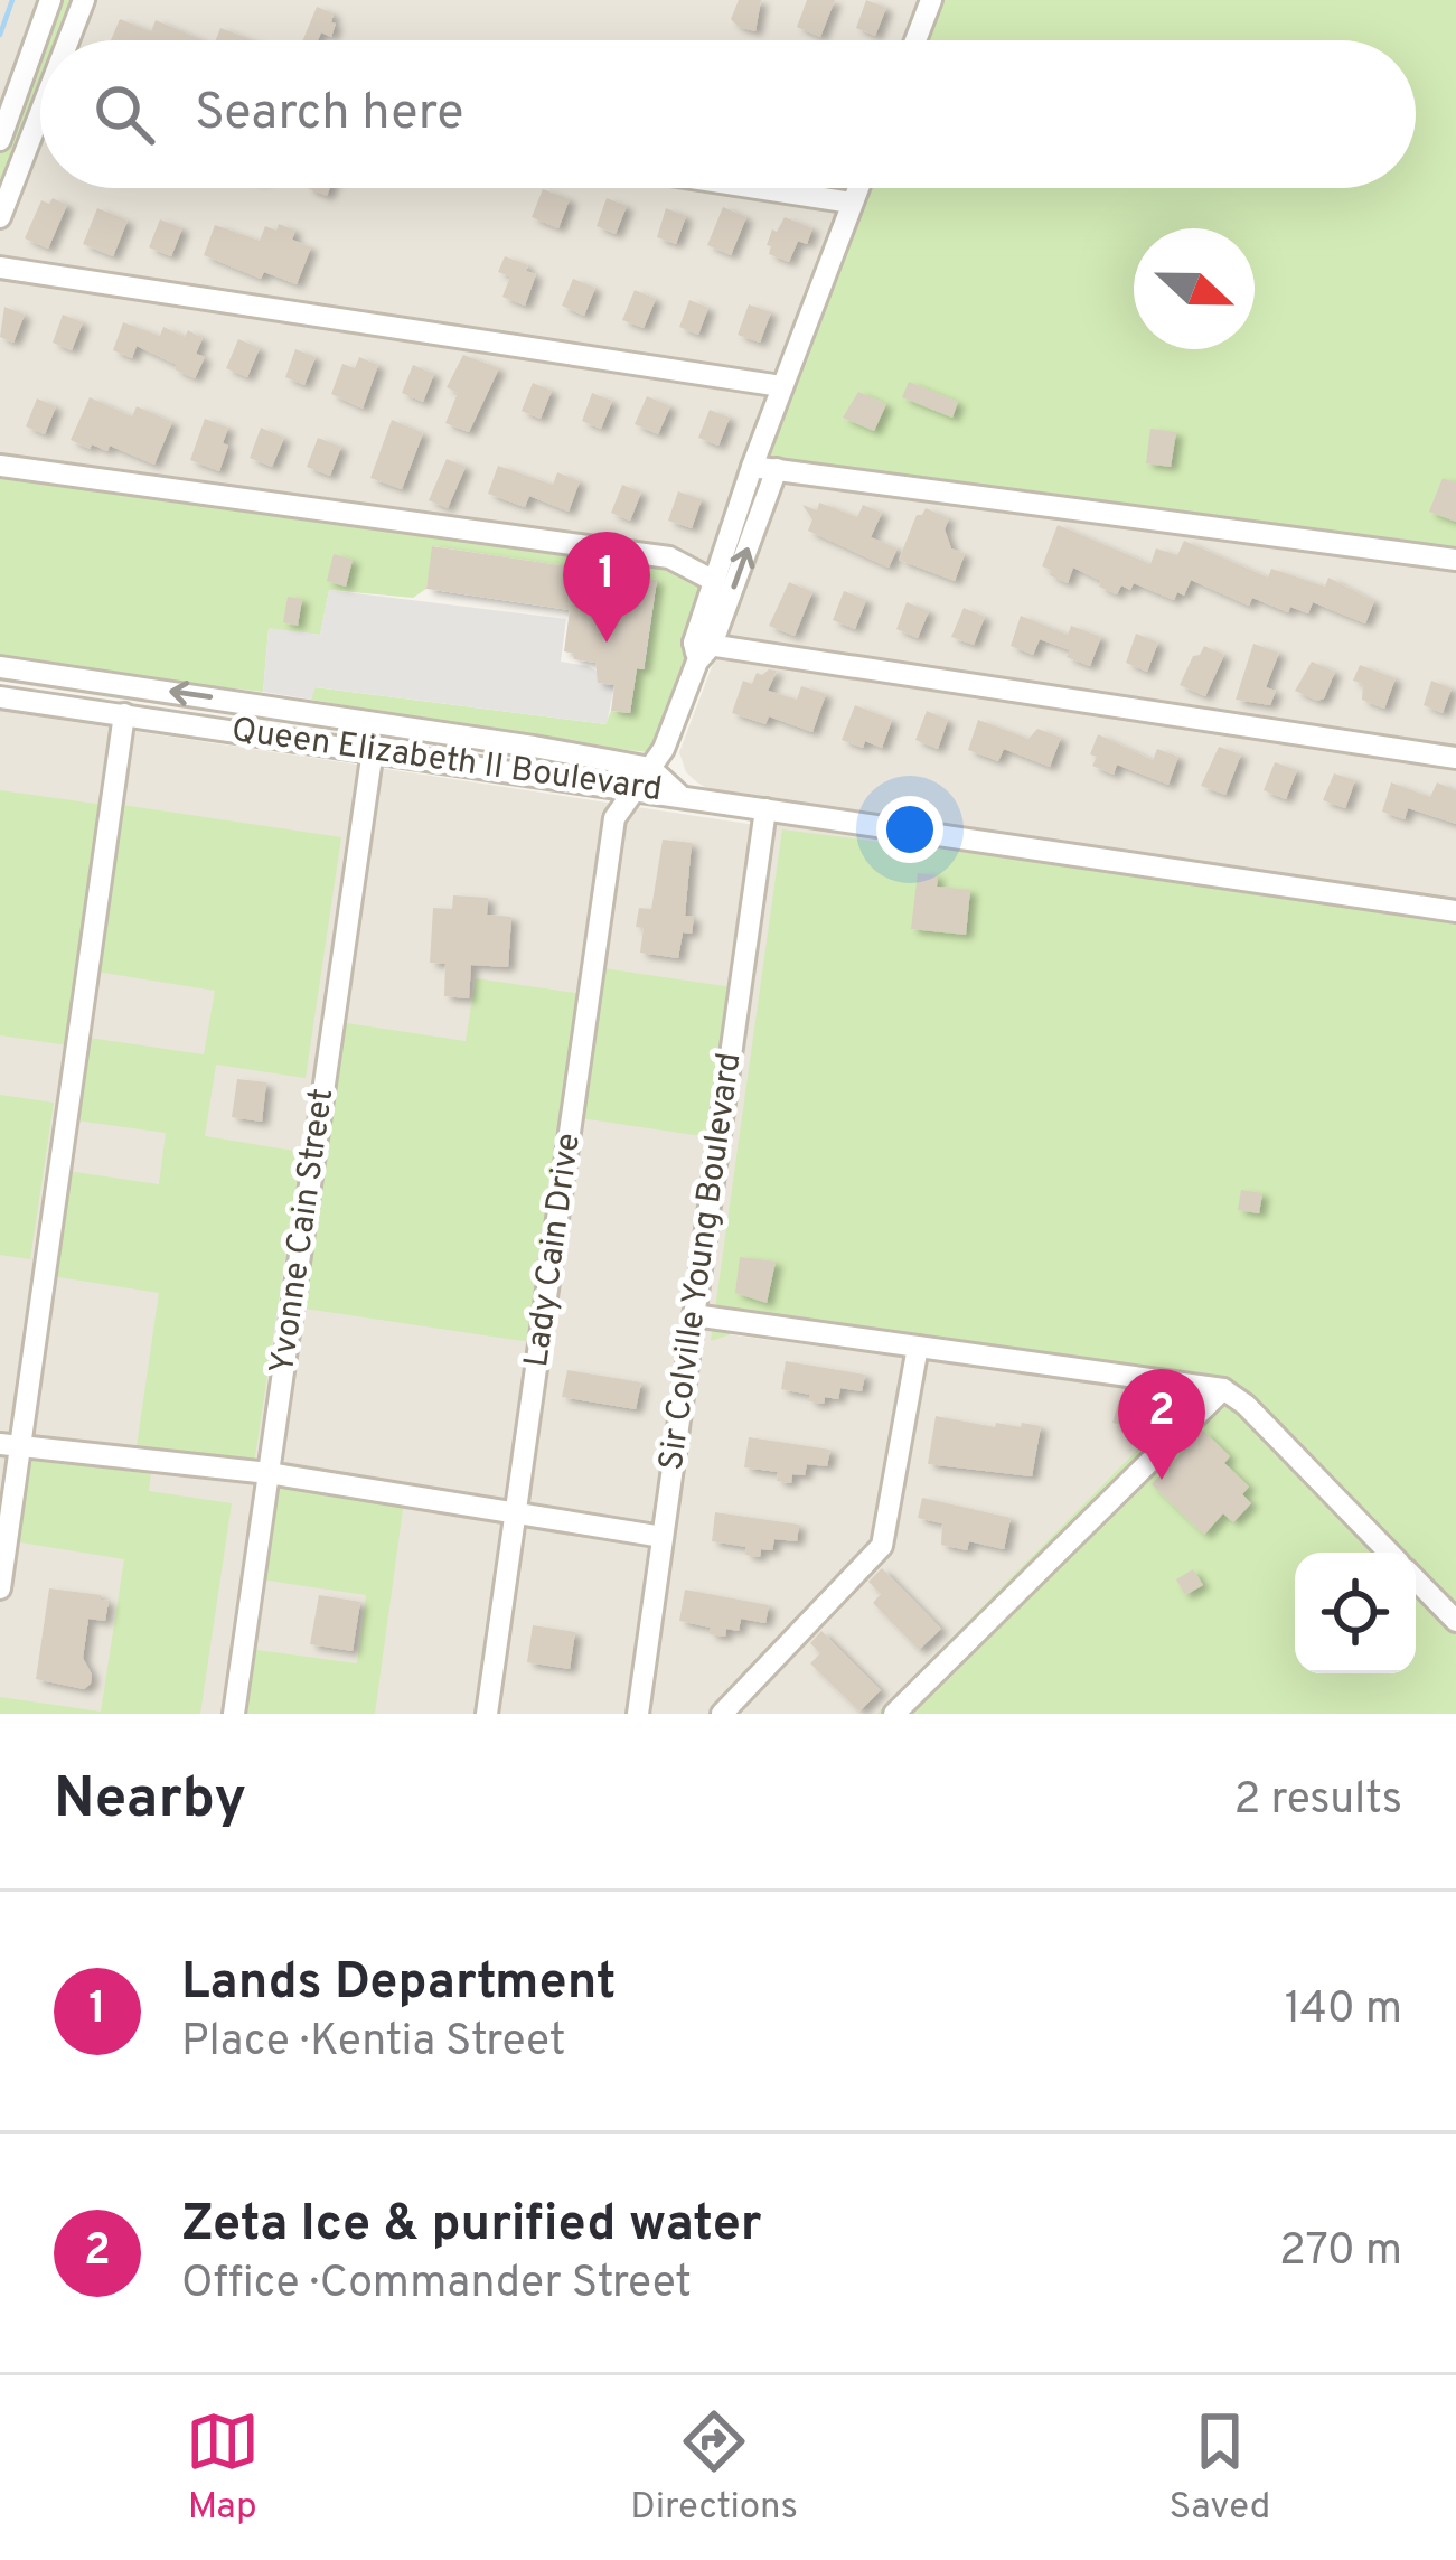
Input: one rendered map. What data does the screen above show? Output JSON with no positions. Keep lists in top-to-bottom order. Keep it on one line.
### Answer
{"streets":{"street":["Queen Elizabeth II Boulevard","Yvonne Cain Street","Lady Cain Drive","Sir Colville Young Boulevard"]},"crossings":[["Queen Elizabeth II Boulevard","Yvonne Cain Street"],["Queen Elizabeth II Boulevard","Lady Cain Drive"]],"north":"right","page":{"search":"Search here","pins":["1","2"],"heading":["Nearby","2 results"],"list":[{"mark":"1","name":"Lands Department","note":"Place · Kentia Street","value":"140 m"},{"mark":"2","name":"Zeta Ice & purified water","note":"Office · Commander Street","value":"270 m"}],"nav":["Map","Directions","Saved"]}}
